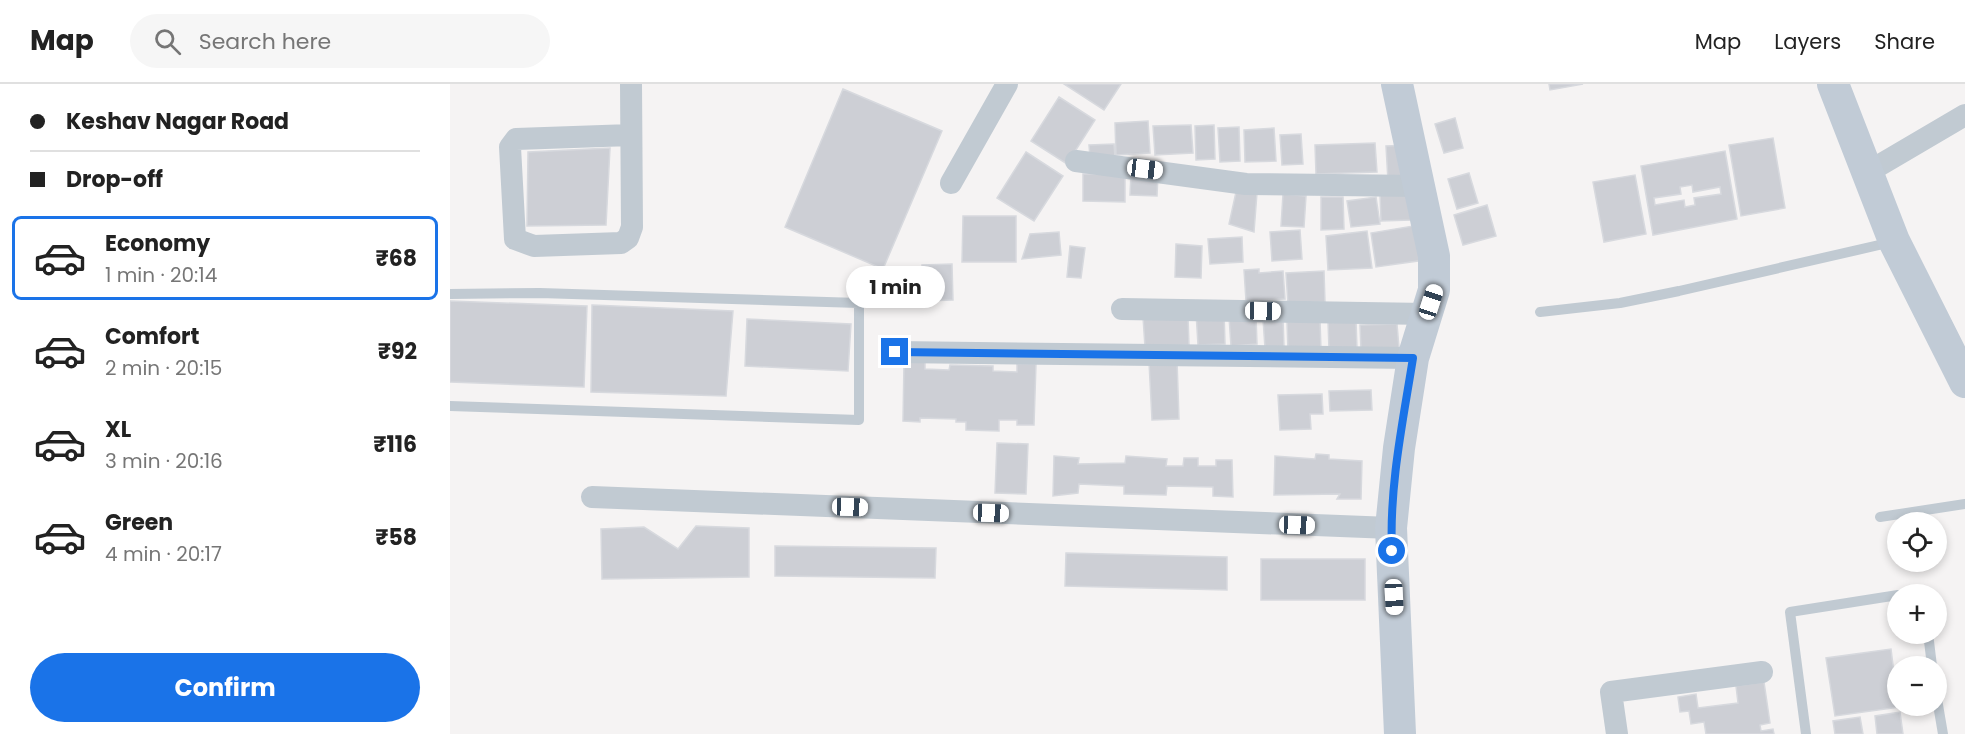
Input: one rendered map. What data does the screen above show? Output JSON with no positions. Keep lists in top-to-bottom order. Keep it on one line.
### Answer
{"page":{"header":"Map","search":"Search here","nav":["Map","Layers","Share"],"banner":["Keshav Nagar Road","Drop-off"],"list":[{"name":"Economy","note":"1 min · 20:14","value":"₹68"},{"name":"Comfort","note":"2 min · 20:15","value":"₹92"},{"name":"XL","note":"3 min · 20:16","value":"₹116"},{"name":"Green","note":"4 min · 20:17","value":"₹58"}],"bubble":"1 min","map_buttons":["+","−"],"buttons":"Confirm"}}
